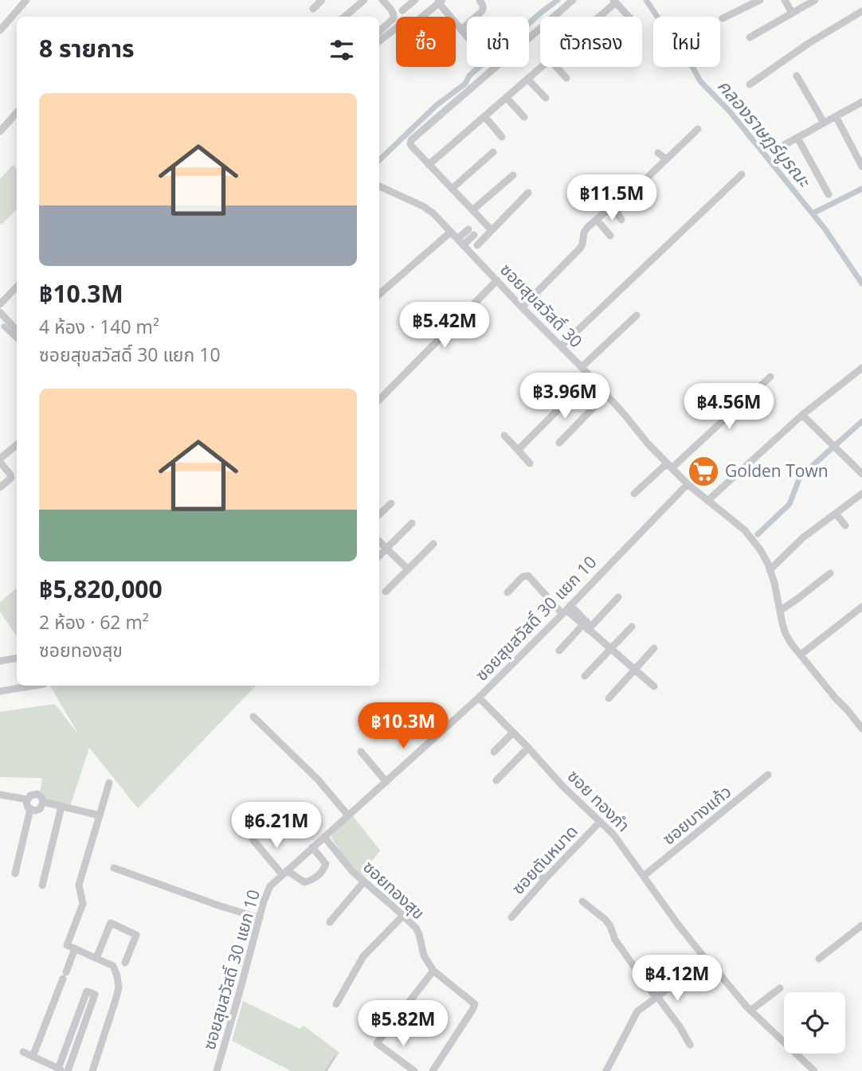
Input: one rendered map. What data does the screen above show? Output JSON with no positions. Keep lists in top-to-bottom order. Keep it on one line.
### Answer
{"streets":{"street":["ซอยสุขสวัสดิ์ 30","ซอยสุขสวัสดิ์ 30 แยก 10","ซอย ทองภํา","ซอยบางแก้ว","ซอยตันหมาด","ซอยทองสุข"]},"crossings":[["ซอยสุขสวัสดิ์ 30","ซอยสุขสวัสดิ์ 30 แยก 10"],["ซอยสุขสวัสดิ์ 30 แยก 10","ซอย ทองภํา"],["ซอยสุขสวัสดิ์ 30 แยก 10","ซอยทองสุข"],["ซอย ทองภํา","ซอยบางแก้ว"],["ซอย ทองภํา","ซอยตันหมาด"]],"water":["คลองราษฎร์บูรณะ"],"places":{"supermarket":["Golden Town"]},"page":{"chip":["ซื้อ","เช่า","ตัวกรอง","ใหม่"],"heading":"8 รายการ","list":[{"name":"฿10.3M","note":"4 ห้อง · 140 m² · ซอยสุขสวัสดิ์ 30 แยก 10"},{"name":"฿5,820,000","note":"2 ห้อง · 62 m² · ซอยทองสุข"}],"price":["฿11.5M","฿5.42M","฿3.96M","฿4.56M","฿10.3M","฿6.21M","฿4.12M","฿5.82M"]}}
